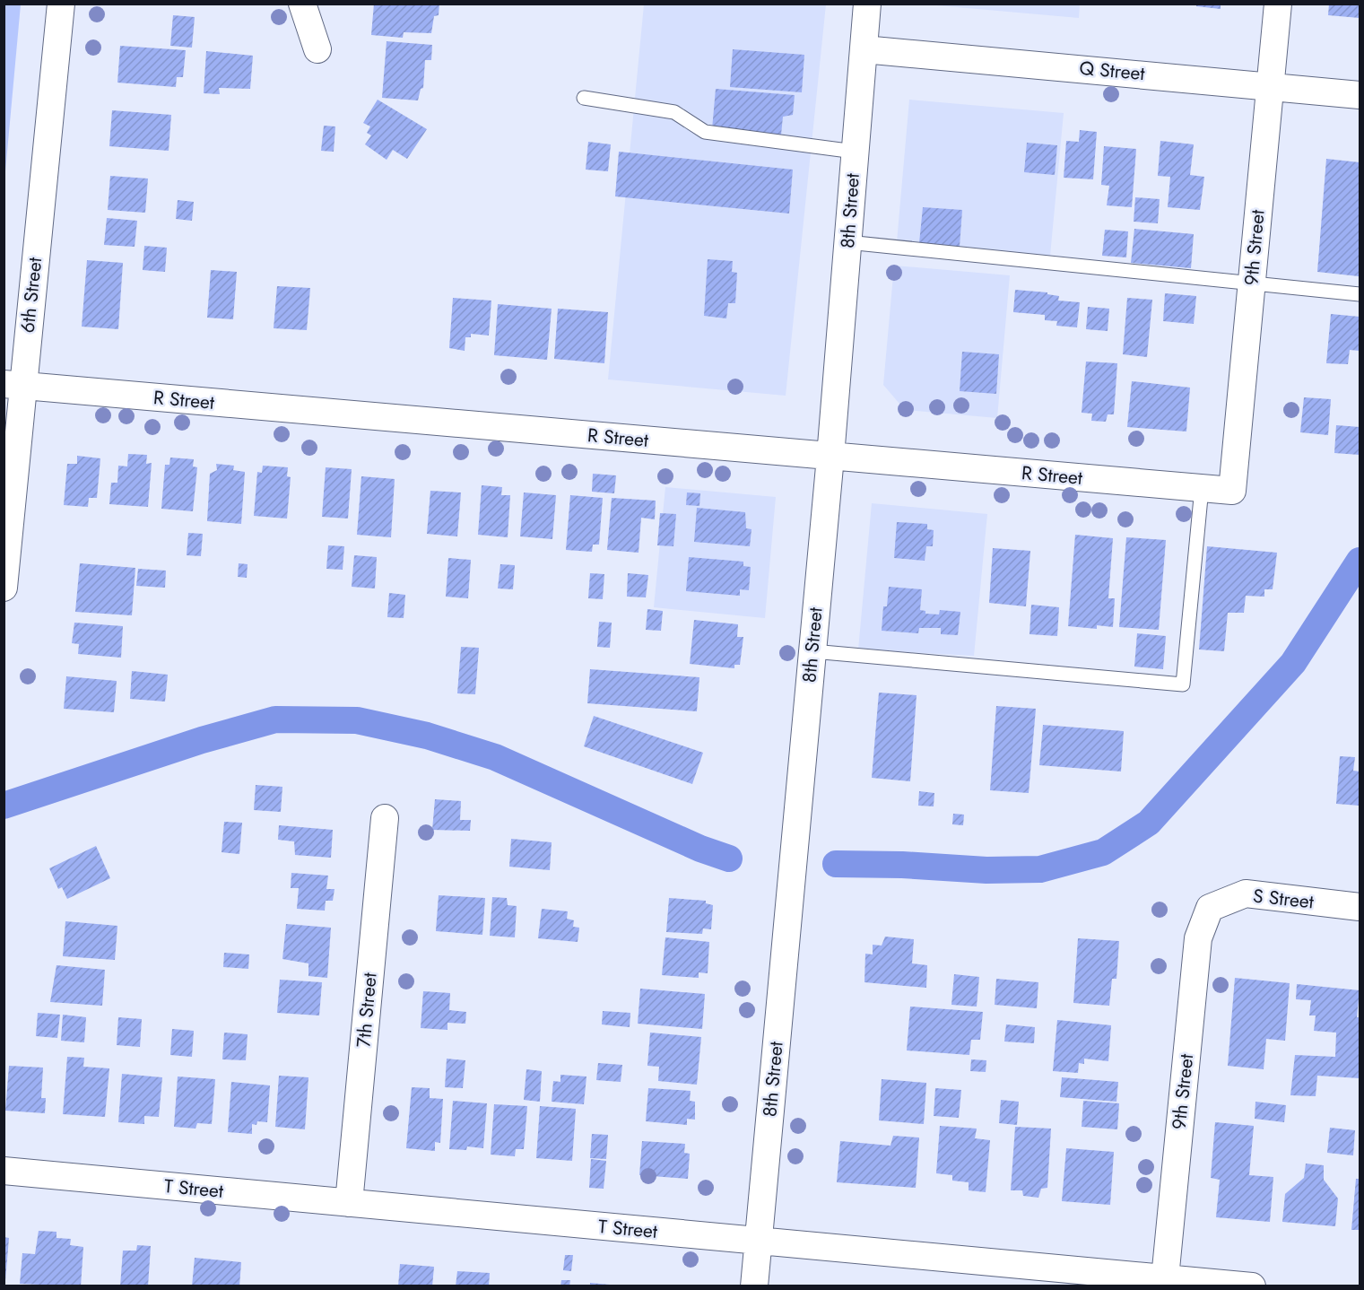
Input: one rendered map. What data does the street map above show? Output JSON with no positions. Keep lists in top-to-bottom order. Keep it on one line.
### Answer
{"streets":{"street":["Q Street","8th Street","9th Street","6th Street","R Street","S Street","7th Street","T Street"]},"crossings":[["Q Street","8th Street"],["Q Street","9th Street"],["8th Street","R Street"],["8th Street","T Street"],["9th Street","R Street"],["9th Street","S Street"],["9th Street","T Street"],["6th Street","R Street"],["7th Street","T Street"]]}
